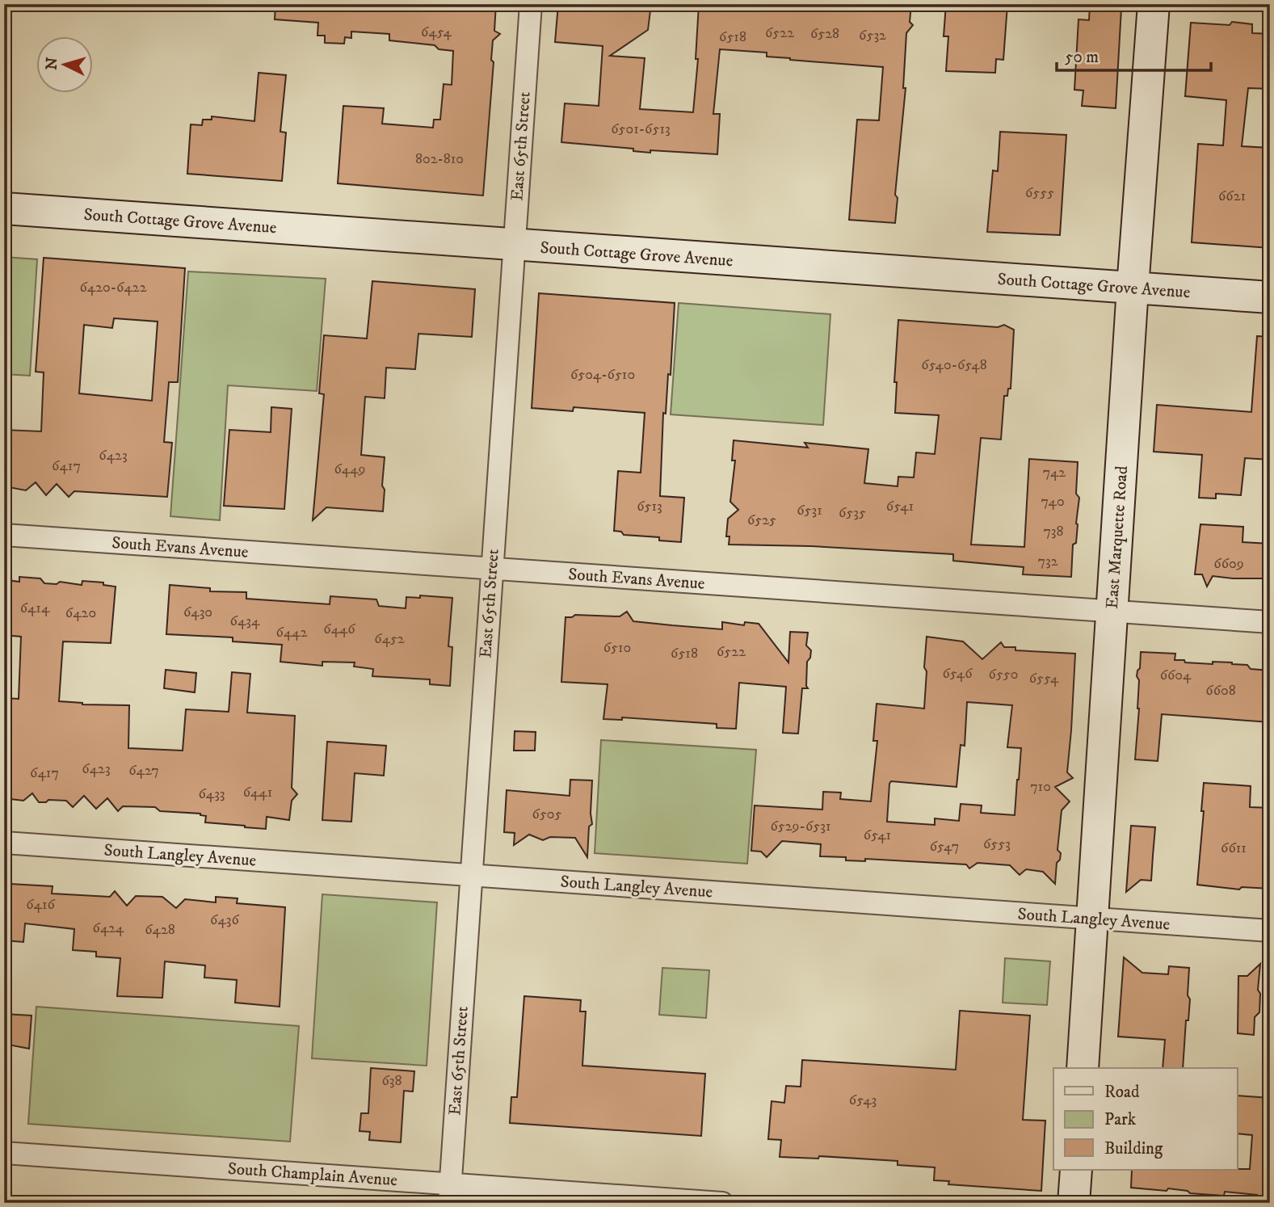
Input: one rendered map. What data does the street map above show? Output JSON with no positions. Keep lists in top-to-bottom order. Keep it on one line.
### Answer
{"streets":{"main road":["South Cottage Grove Avenue","East Marquette Road"],"street":["East 65th Street","South Evans Avenue","South Langley Avenue","South Champlain Avenue"]},"crossings":[["East 65th Street","South Cottage Grove Avenue"],["East 65th Street","South Evans Avenue"],["East 65th Street","South Langley Avenue"],["East 65th Street","South Champlain Avenue"],["South Cottage Grove Avenue","East Marquette Road"],["East Marquette Road","South Evans Avenue"],["East Marquette Road","South Langley Avenue"]],"house_numbers":["6454","6522","6528","6532","6518","6501-6513","802-810","6555","6621","6420-6422","6540-6548","6504-6510","6423","6417","6449","742","740","6513","6541","6531","6535","6525","738","732","6609","6414","6430","6420","6434","6446","6442","6452","6510","6522","6518","6546","6550","6604","6554","6608","6423","6427","6417","710","6441","6433","6505","6529-6531","6541","6553","6547","6611","6416","6436","6424","6428","638","6543"],"legend":["Road","Park","Building"],"scale_bar":"50 m","north":"left"}
